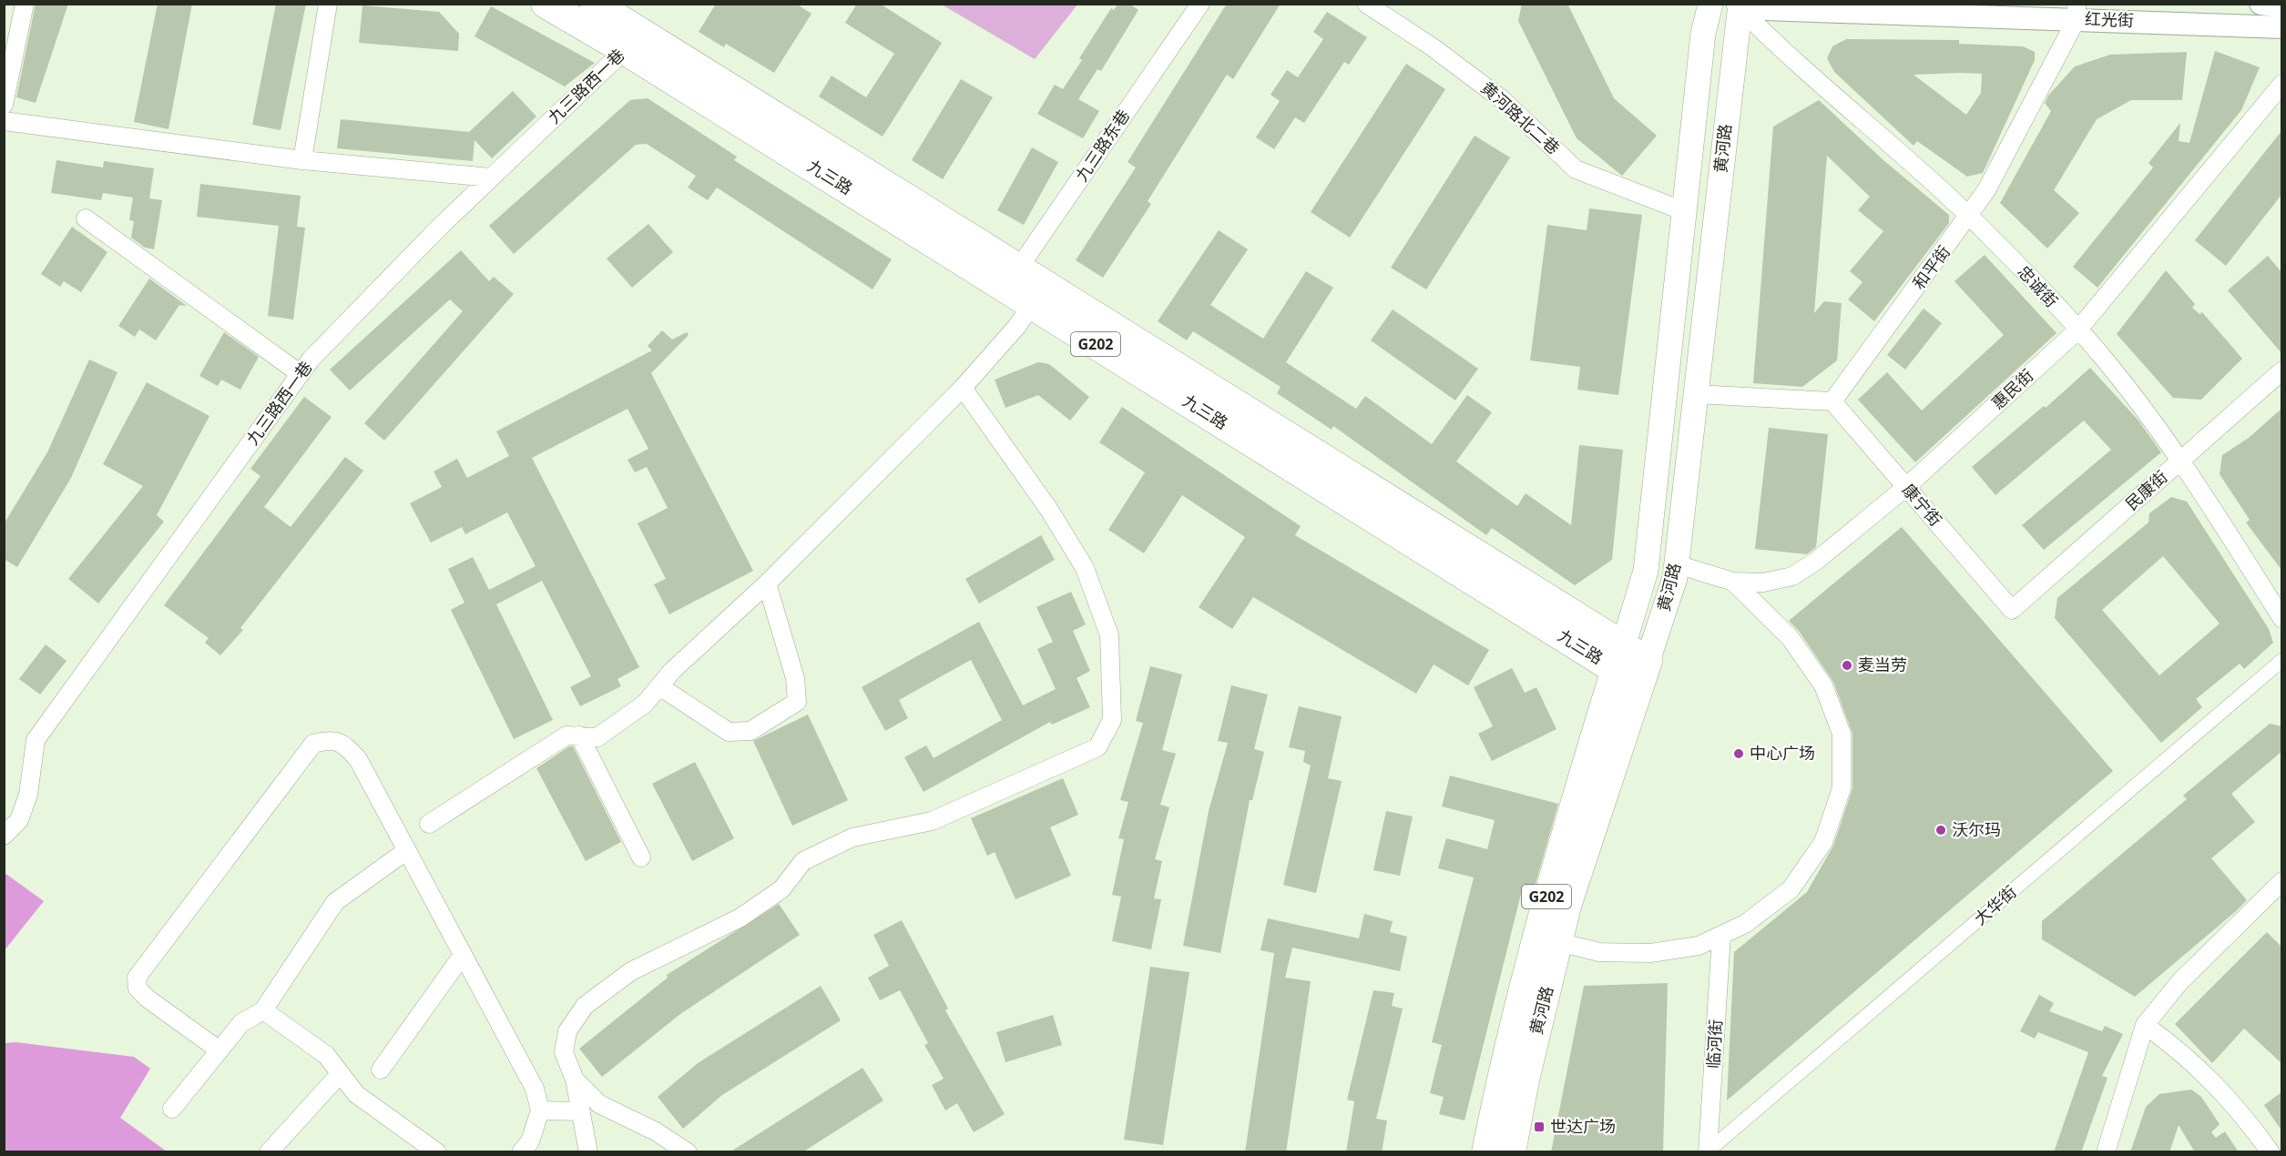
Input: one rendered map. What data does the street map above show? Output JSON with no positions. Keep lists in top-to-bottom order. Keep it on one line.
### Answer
{"streets":{"highway":["黄河路","九三路","G202"],"street":["红光街","九三路西一巷","黄河路北二巷","九三路东巷","和平街","忠诚街","惠民街","民康街","康宁街","大华街","临河街"]},"crossings":[["红光街","黄河路"],["红光街","和平街"],["红光街","忠诚街"],["九三路西一巷","九三路"],["黄河路北二巷","黄河路"],["九三路东巷","九三路"],["黄河路","九三路"],["黄河路","忠诚街"],["黄河路","惠民街"],["和平街","忠诚街"],["和平街","康宁街"],["忠诚街","惠民街"],["忠诚街","民康街"],["惠民街","康宁街"],["民康街","康宁街"],["大华街","临河街"]],"places":{"other":["麦当劳","中心广场","沃尔玛"],"transit":["世达广场"]}}
